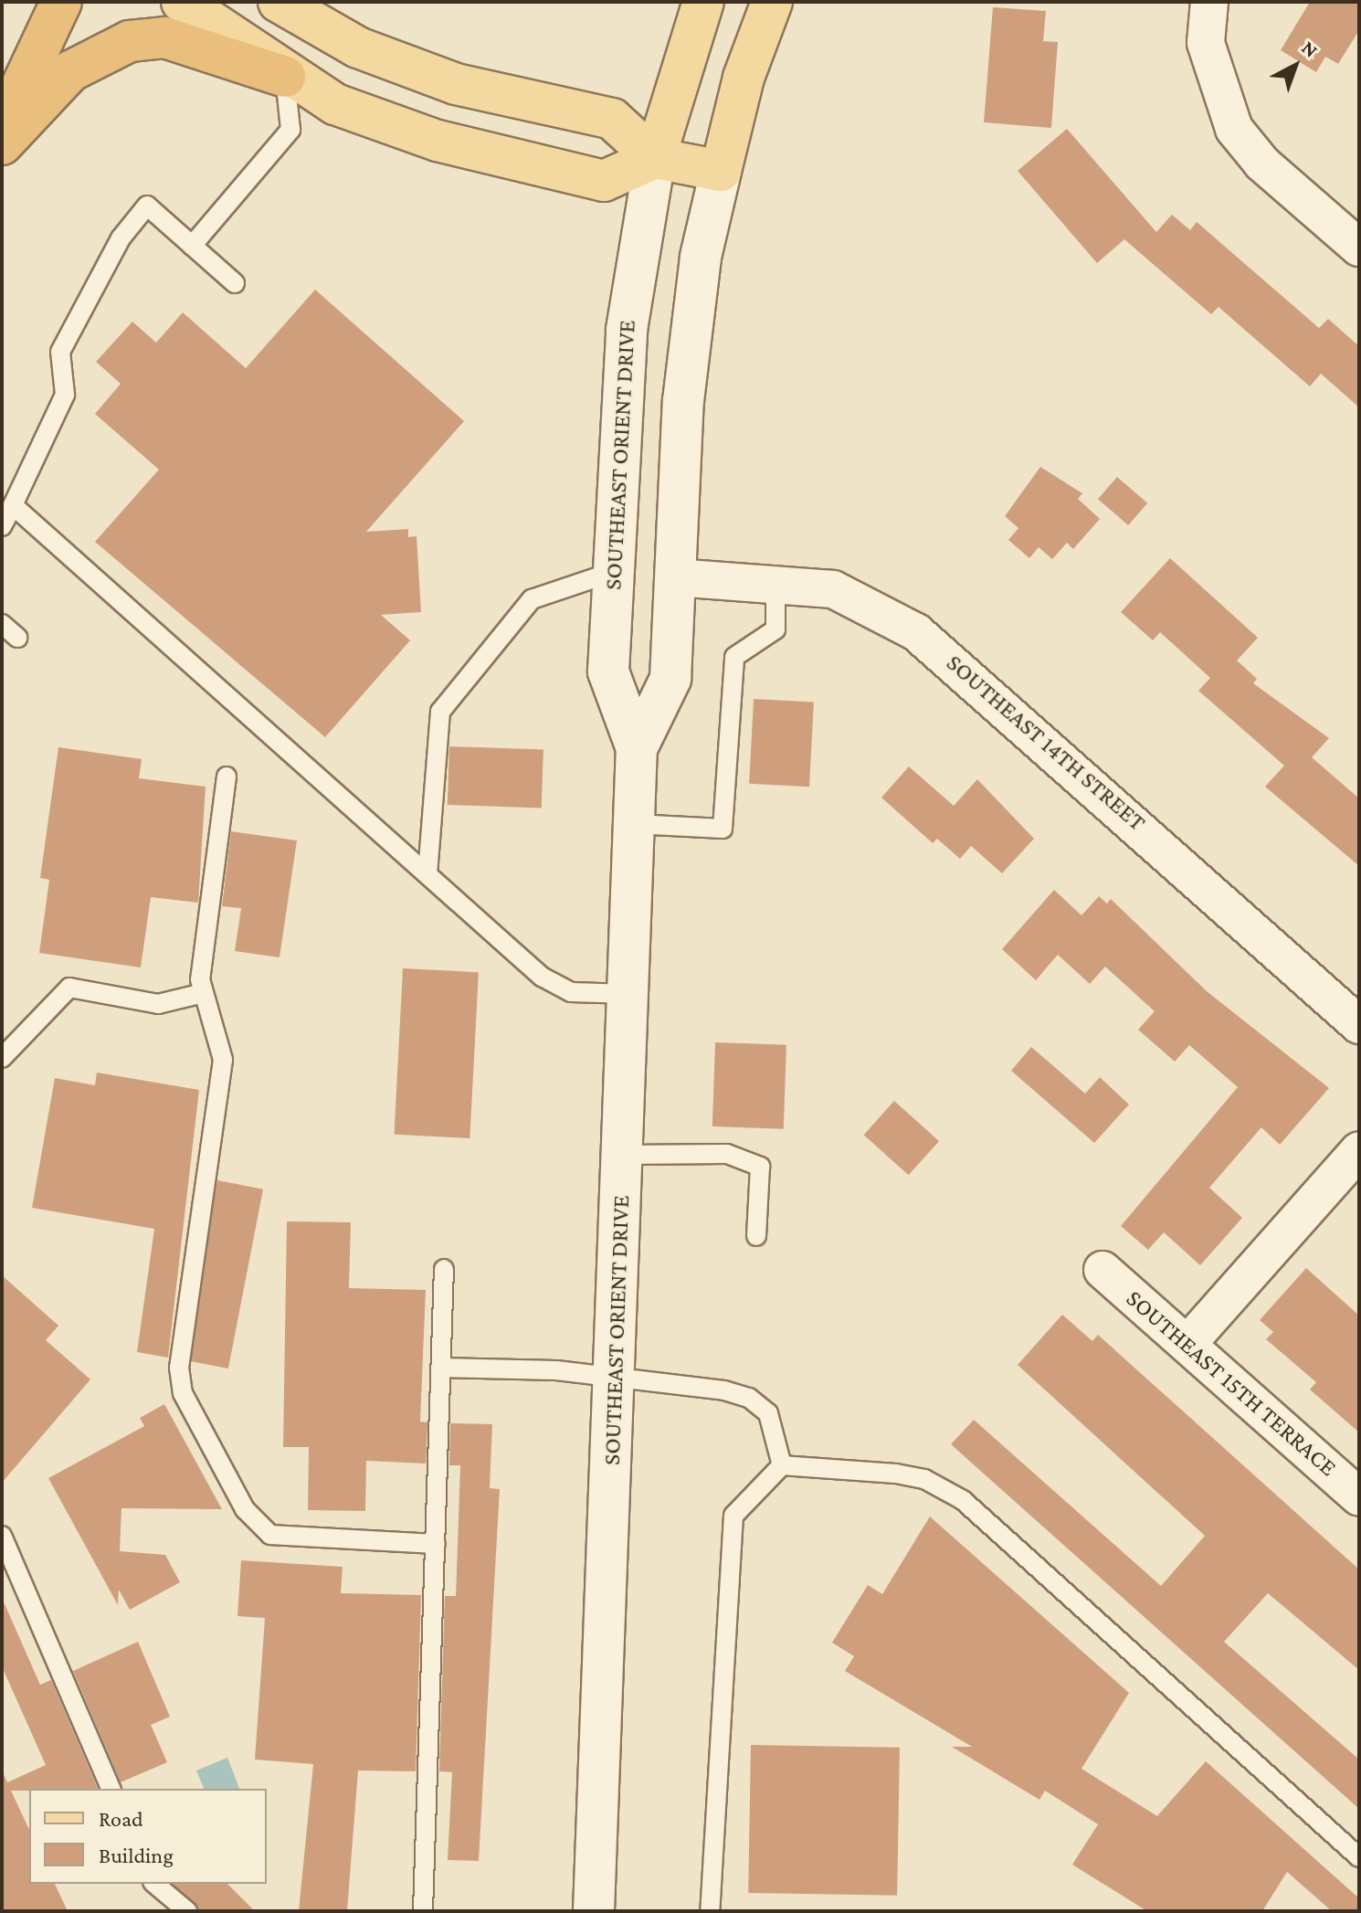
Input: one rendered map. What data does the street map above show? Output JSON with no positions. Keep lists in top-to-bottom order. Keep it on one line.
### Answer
{"streets":{"main road":["SOUTHEAST ORIENT DRIVE"],"street":["SOUTHEAST 14TH STREET","SOUTHEAST 15TH TERRACE"]},"crossings":[["SOUTHEAST ORIENT DRIVE","SOUTHEAST 14TH STREET"]],"legend":["Road","Building"],"north":"top right"}
